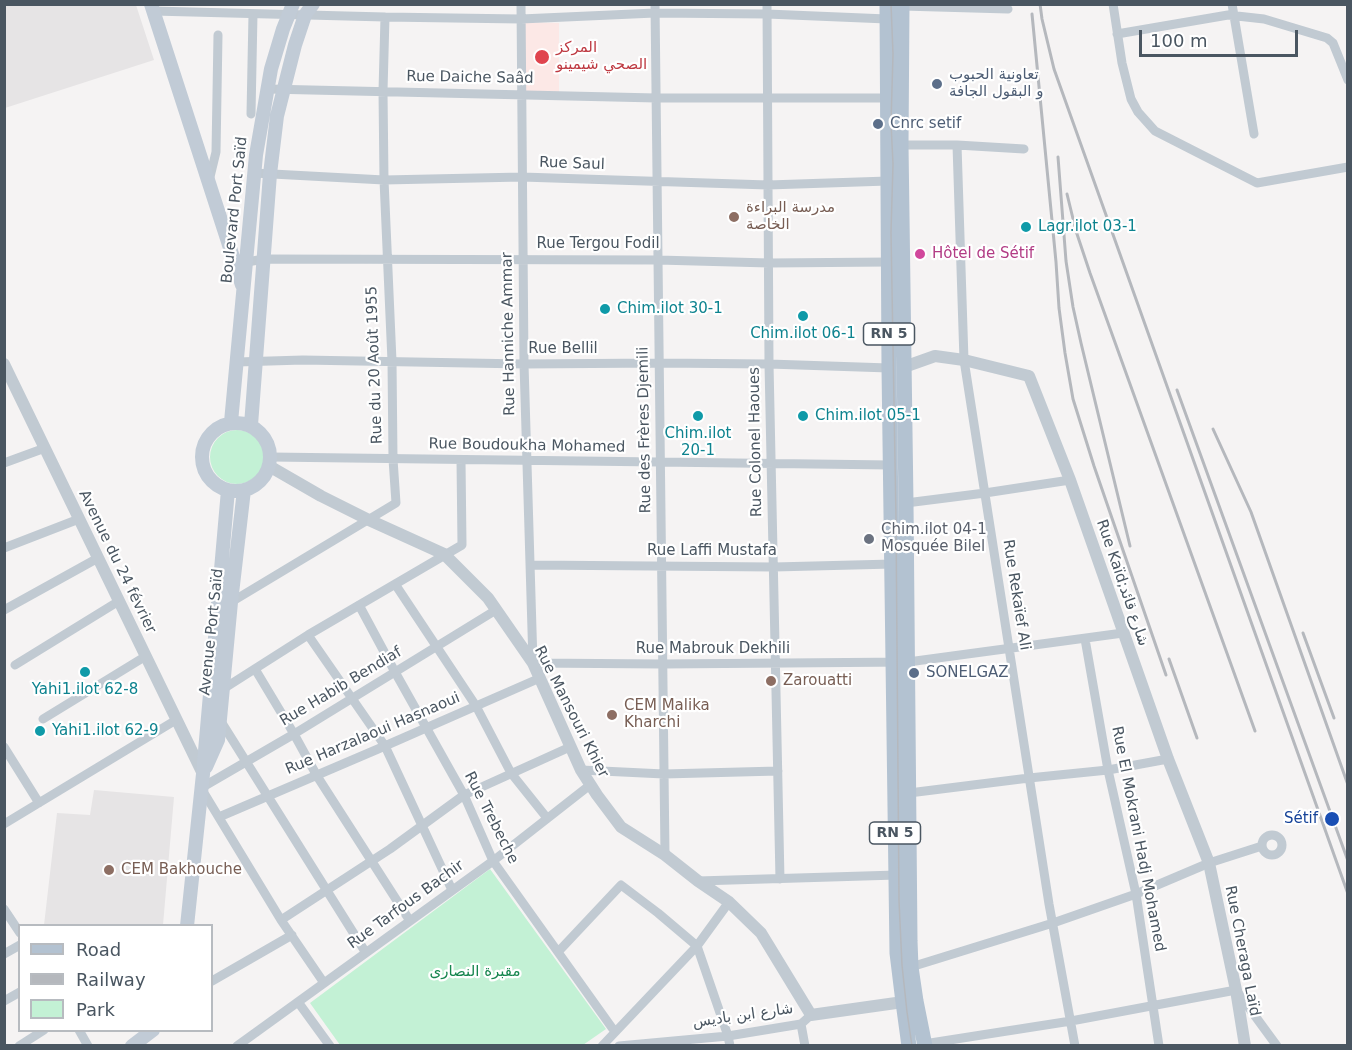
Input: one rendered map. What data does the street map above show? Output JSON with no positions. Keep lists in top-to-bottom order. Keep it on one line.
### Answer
{"streets":{"main road":["Boulevard Port Saïd","RN 5","Avenue Port Saïd"],"street":["Rue Daiche Saâd","Rue Saul","Rue Tergou Fodil","Rue Hanniche Ammar","Rue Bellil","Rue du 20 Août 1955","Rue des Frères Djemili","Rue Colonel Haoues","Rue Boudoukha Mohamed","Rue Laffi Mustafa","Avenue du 24 février","Rue Kaïd;شارع قائد","Rue Rekaïef Ali","Rue Mabrouk Dekhili","Rue Habib Bendiaf","Rue Mansouri Khier","Rue Harzalaoui Hasnaoui","Rue Trebeche","Rue El Mokrani Hadj Mohamed","Rue Tarfous Bachir","Rue Cheraga Laïd","شارع ابن باديس"]},"crossings":[["Rue Daiche Saâd","Boulevard Port Saïd"],["Rue Daiche Saâd","Rue Hanniche Ammar"],["Rue Daiche Saâd","RN 5"],["Rue Daiche Saâd","Rue du 20 Août 1955"],["Rue Daiche Saâd","Rue des Frères Djemili"],["Rue Daiche Saâd","Rue Colonel Haoues"],["Rue Saul","Boulevard Port Saïd"],["Rue Saul","Rue Hanniche Ammar"],["Rue Saul","RN 5"],["Rue Saul","Rue du 20 Août 1955"],["Rue Saul","Rue des Frères Djemili"],["Rue Saul","Rue Colonel Haoues"],["Boulevard Port Saïd","Rue Tergou Fodil"],["Boulevard Port Saïd","Rue Bellil"],["Boulevard Port Saïd","Rue Boudoukha Mohamed"],["Boulevard Port Saïd","Avenue Port Saïd"],["Boulevard Port Saïd","Rue Mansouri Khier"],["Rue Tergou Fodil","Rue Hanniche Ammar"],["Rue Tergou Fodil","RN 5"],["Rue Tergou Fodil","Rue du 20 Août 1955"],["Rue Tergou Fodil","Rue des Frères Djemili"],["Rue Tergou Fodil","Rue Colonel Haoues"],["Rue Hanniche Ammar","Rue Bellil"],["Rue Hanniche Ammar","Rue Boudoukha Mohamed"],["Rue Hanniche Ammar","Rue Laffi Mustafa"],["Rue Hanniche Ammar","Rue Mabrouk Dekhili"],["Rue Hanniche Ammar","Rue Mansouri Khier"],["RN 5","Rue Bellil"],["RN 5","Rue Boudoukha Mohamed"],["RN 5","Rue Laffi Mustafa"],["RN 5","Rue Mabrouk Dekhili"],["RN 5","شارع ابن باديس"],["Rue Bellil","Rue du 20 Août 1955"],["Rue Bellil","Rue des Frères Djemili"],["Rue Bellil","Rue Colonel Haoues"],["Rue du 20 Août 1955","Rue Boudoukha Mohamed"],["Rue du 20 Août 1955","Avenue Port Saïd"],["Rue du 20 Août 1955","Rue Mansouri Khier"],["Rue des Frères Djemili","Rue Boudoukha Mohamed"],["Rue des Frères Djemili","Rue Laffi Mustafa"],["Rue des Frères Djemili","Rue Mabrouk Dekhili"],["Rue des Frères Djemili","Rue Mansouri Khier"],["Rue Colonel Haoues","Rue Boudoukha Mohamed"],["Rue Colonel Haoues","Rue Laffi Mustafa"],["Rue Colonel Haoues","Rue Mabrouk Dekhili"],["Rue Boudoukha Mohamed","Avenue Port Saïd"],["Rue Boudoukha Mohamed","Rue Mansouri Khier"],["Avenue du 24 février","Avenue Port Saïd"],["Avenue du 24 février","Rue Habib Bendiaf"],["Rue Kaïd;شارع قائد","Rue Rekaïef Ali"],["Rue Kaïd;شارع قائد","Rue Mabrouk Dekhili"],["Rue Kaïd;شارع قائد","Rue Cheraga Laïd"],["Rue Rekaïef Ali","Rue Mabrouk Dekhili"],["Avenue Port Saïd","Rue Habib Bendiaf"],["Avenue Port Saïd","Rue Mansouri Khier"],["Rue Mabrouk Dekhili","Rue Mansouri Khier"],["Rue Mabrouk Dekhili","Rue El Mokrani Hadj Mohamed"],["Rue Habib Bendiaf","Rue Mansouri Khier"],["Rue Habib Bendiaf","Rue Trebeche"],["Rue Mansouri Khier","Rue Harzalaoui Hasnaoui"],["Rue Mansouri Khier","Rue Tarfous Bachir"],["Rue Mansouri Khier","شارع ابن باديس"],["Rue Harzalaoui Hasnaoui","Rue Trebeche"],["Rue Trebeche","Rue Tarfous Bachir"]],"parks":["مقبرة النصارى"],"places":["المركز الصحي شيمينو","تعاونية الحبوب و البقول الجافة","Cnrc setif","مدرسة البراءة الخاصة","Lagr.ilot 03-1","Hôtel de Sétif","Chim.ilot 30-1","Chim.ilot 06-1","Chim.ilot 20-1","Chim.ilot 05-1","Chim.ilot 04-1 Mosquée Bilel","Yahi1.ilot 62-8","SONELGAZ","Zarouatti","CEM Malika Kharchi","Yahi1.ilot 62-9","Sétif","CEM Bakhouche"],"legend":["Road","Railway","Park"],"scale_bar":"100 m"}
